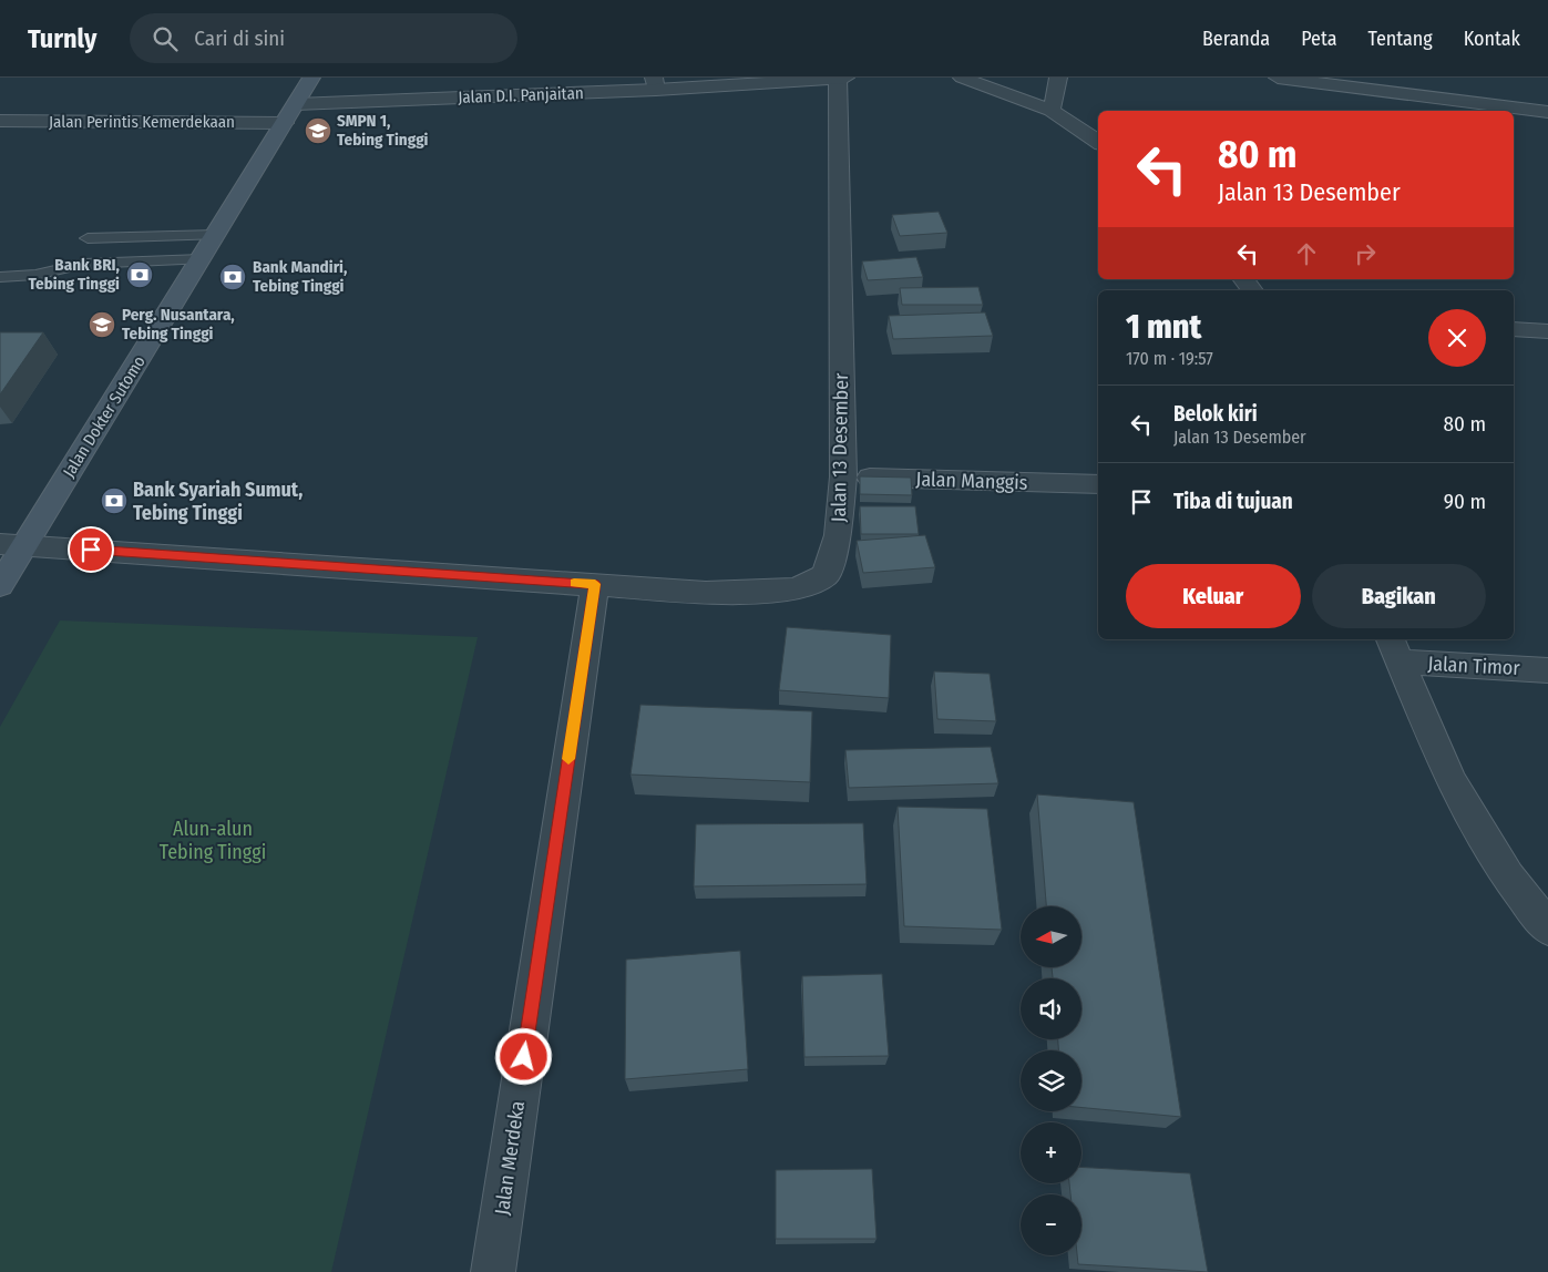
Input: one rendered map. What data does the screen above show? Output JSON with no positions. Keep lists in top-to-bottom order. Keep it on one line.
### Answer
{"streets":{"main road":["Jalan Dokter Sutomo"],"street":["Jalan D.I. Panjaitan","Jalan Perintis Kemerdekaan","Jalan 13 Desember","Jalan Manggis","Jalan Timor","Jalan Merdeka"]},"crossings":[["Jalan D.I. Panjaitan","Jalan Perintis Kemerdekaan"],["Jalan D.I. Panjaitan","Jalan Dokter Sutomo"],["Jalan D.I. Panjaitan","Jalan 13 Desember"],["Jalan Perintis Kemerdekaan","Jalan Dokter Sutomo"],["Jalan Dokter Sutomo","Jalan 13 Desember"],["Jalan 13 Desember","Jalan Manggis"],["Jalan 13 Desember","Jalan Merdeka"]],"parks":["Alun-alun Tebing Tinggi"],"places":{"school or university":["SMPN 1, Tebing Tinggi","Perg. Nusantara, Tebing Tinggi"],"bank":["Bank BRI, Tebing Tinggi","Bank Mandiri, Tebing Tinggi","Bank Syariah Sumut, Tebing Tinggi"]},"north":"left","page":{"header":"Turnly","search":"Cari di sini","nav":["Beranda","Peta","Tentang","Kontak"],"turn":["80 m","Jalan 13 Desember"],"heading":["1 mnt","170 m · 19:57"],"list":[{"name":"Belok kiri","note":"Jalan 13 Desember","value":"80 m"},{"name":"Tiba di tujuan","value":"90 m"}],"buttons":["Keluar","Bagikan"],"map_buttons":["+","−"]}}
